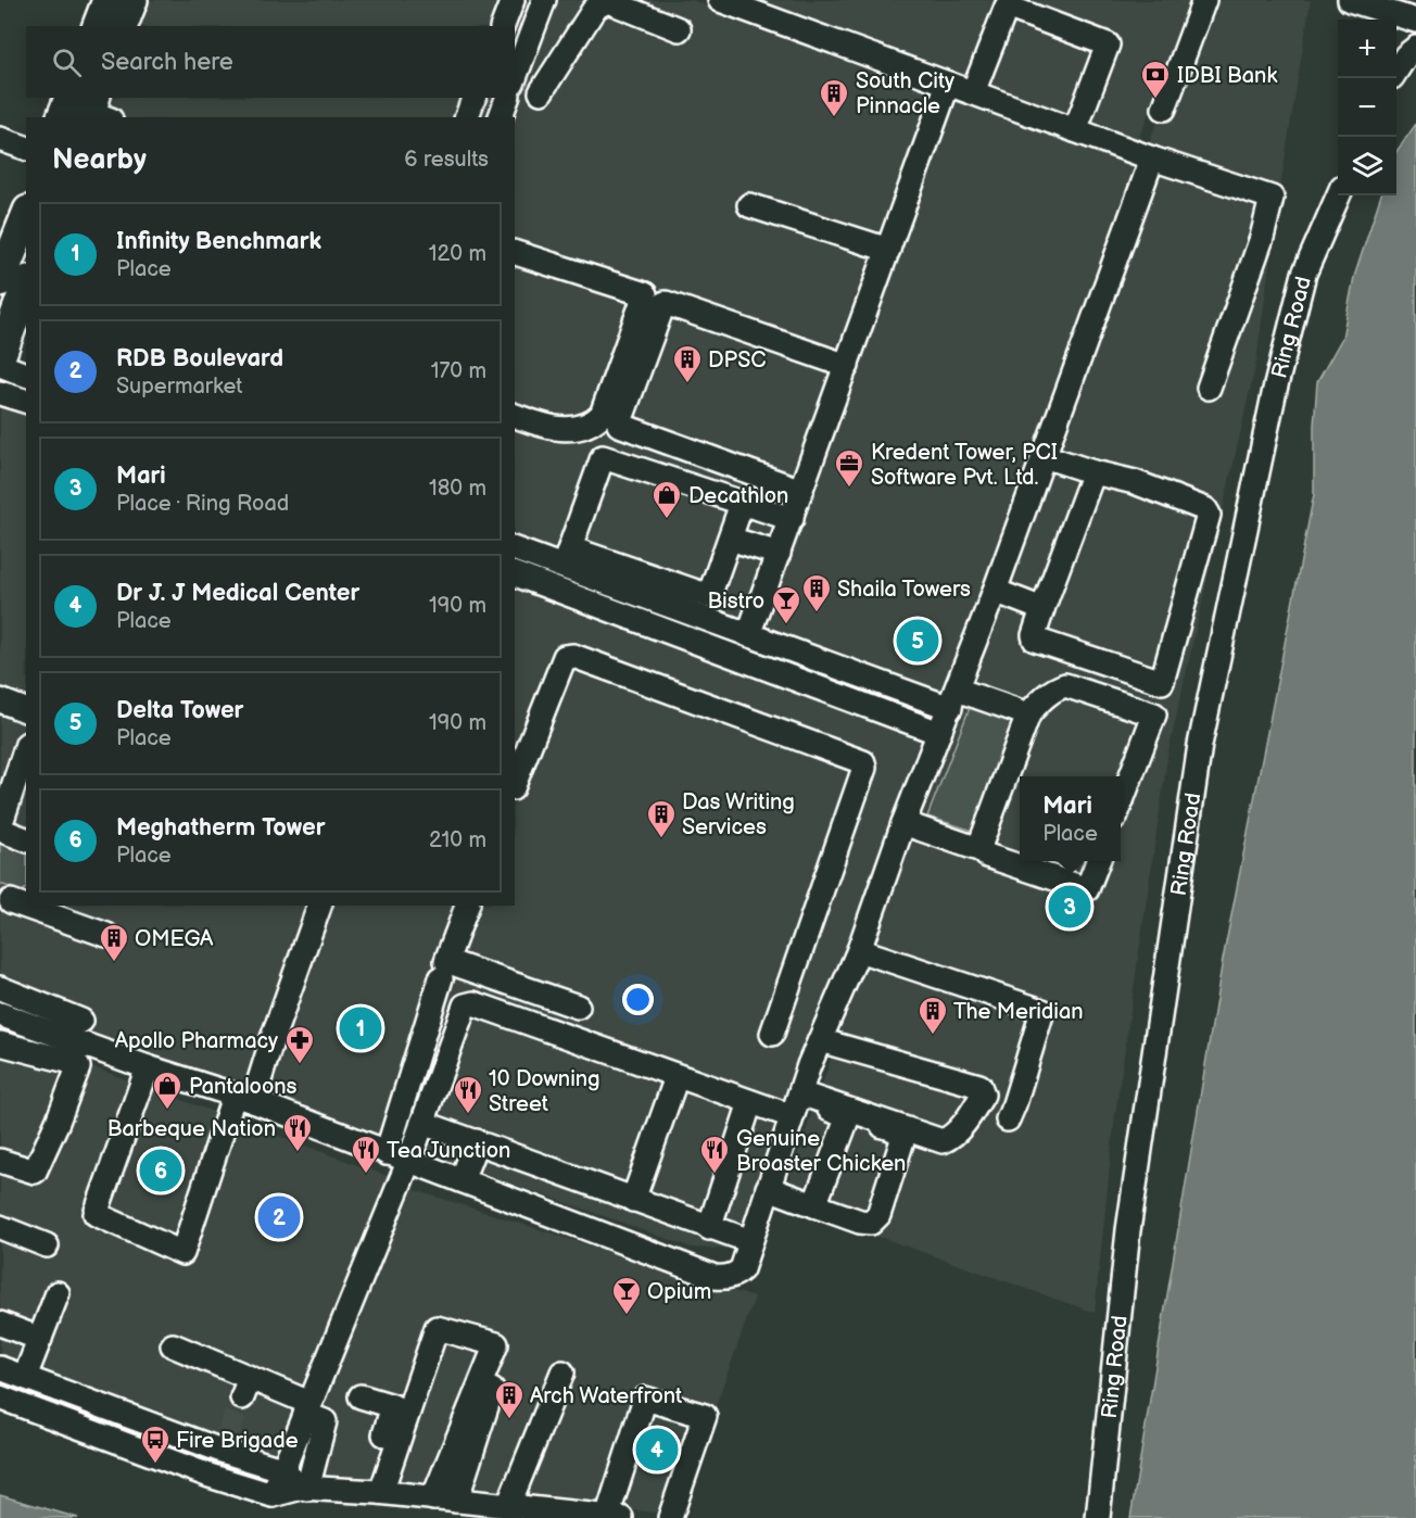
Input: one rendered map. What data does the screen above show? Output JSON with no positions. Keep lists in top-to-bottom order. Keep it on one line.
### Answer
{"streets":{"street":["Ring Road"]},"places":{"bank":["IDBI Bank"],"building":["South City Pinnacle","DPSC","Shaila Towers","Das Writing Services","OMEGA","The Meridian","Arch Waterfront"],"office":["Kredent Tower, PCI Software Pvt. Ltd."],"shop":["Decathlon","Pantaloons"],"bar":["Bistro","Opium"],"pharmacy":["Apollo Pharmacy"],"restaurant":["10 Downing Street","Barbeque Nation","Tea Junction","Genuine Broaster Chicken"],"bus stop":["Fire Brigade"]},"page":{"map_buttons":["+","−"],"search":"Search here","heading":["Nearby","6 results"],"list":[{"mark":"1","name":"Infinity Benchmark","note":"Place","value":"120 m"},{"mark":"2","name":"RDB Boulevard","note":"Supermarket","value":"170 m"},{"mark":"3","name":"Mari","note":"Place · Ring Road","value":"180 m"},{"mark":"4","name":"Dr J. J Medical Center","note":"Place","value":"190 m"},{"mark":"5","name":"Delta Tower","note":"Place","value":"190 m"},{"mark":"6","name":"Meghatherm Tower","note":"Place","value":"210 m"}],"pins":["5","3","1","6","2","4"],"popup":["Mari","Place"]}}
